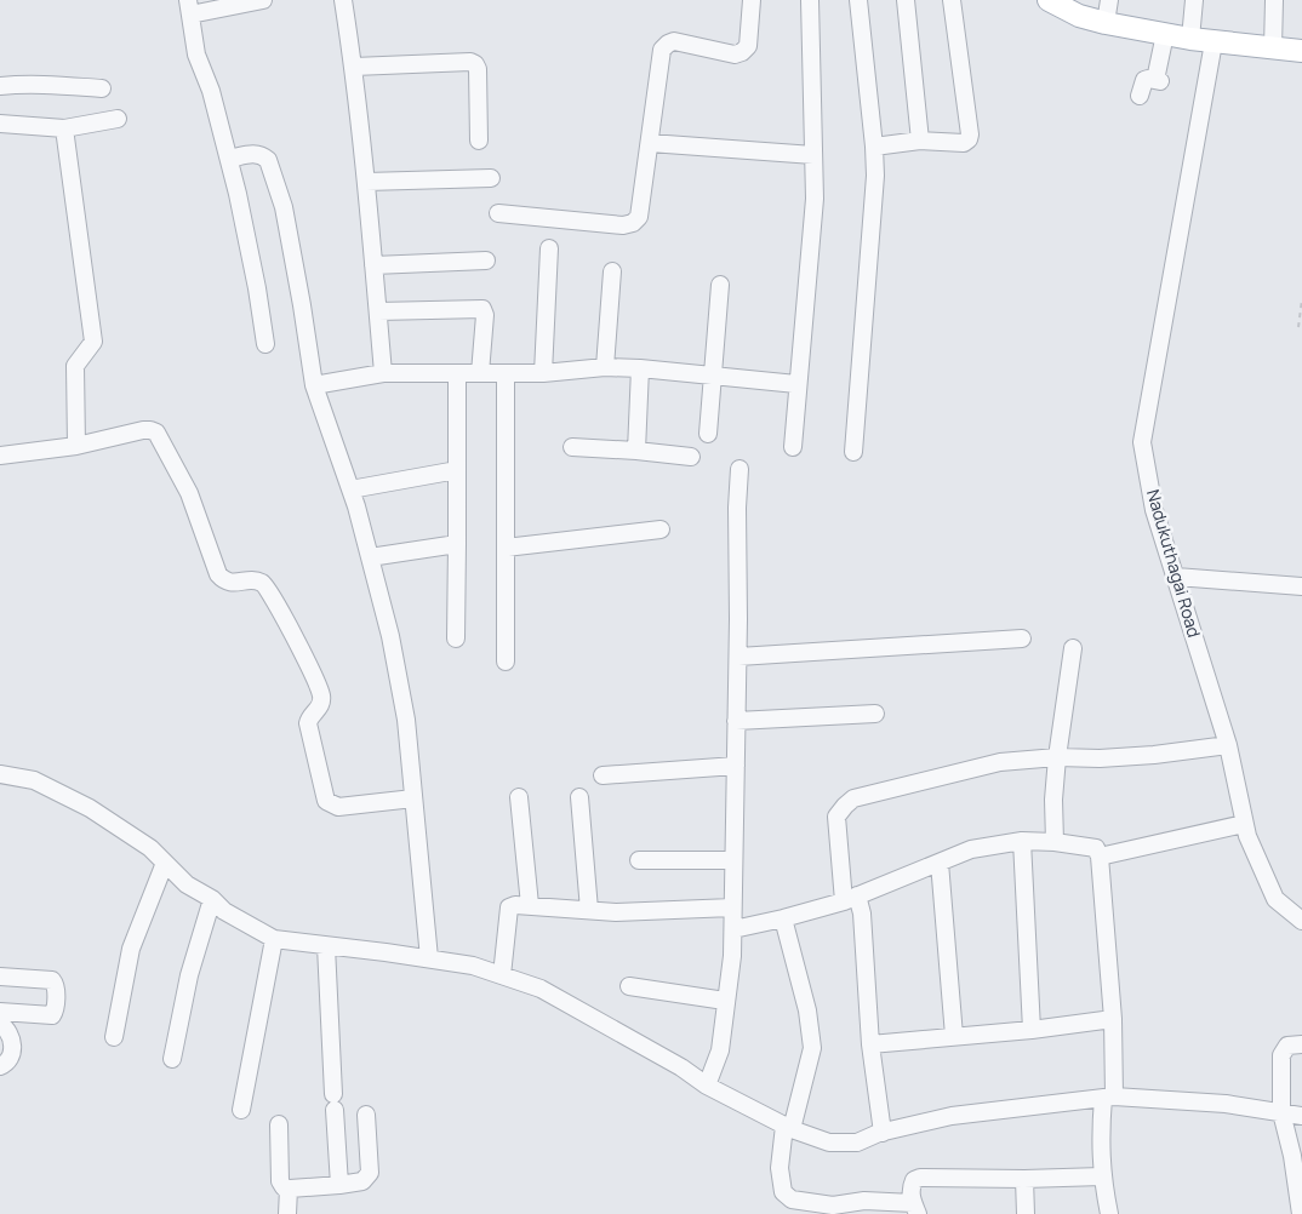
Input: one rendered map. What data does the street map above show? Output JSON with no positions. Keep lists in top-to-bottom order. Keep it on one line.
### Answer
{"streets":{"street":["Nadukuthagai Road"]}}
